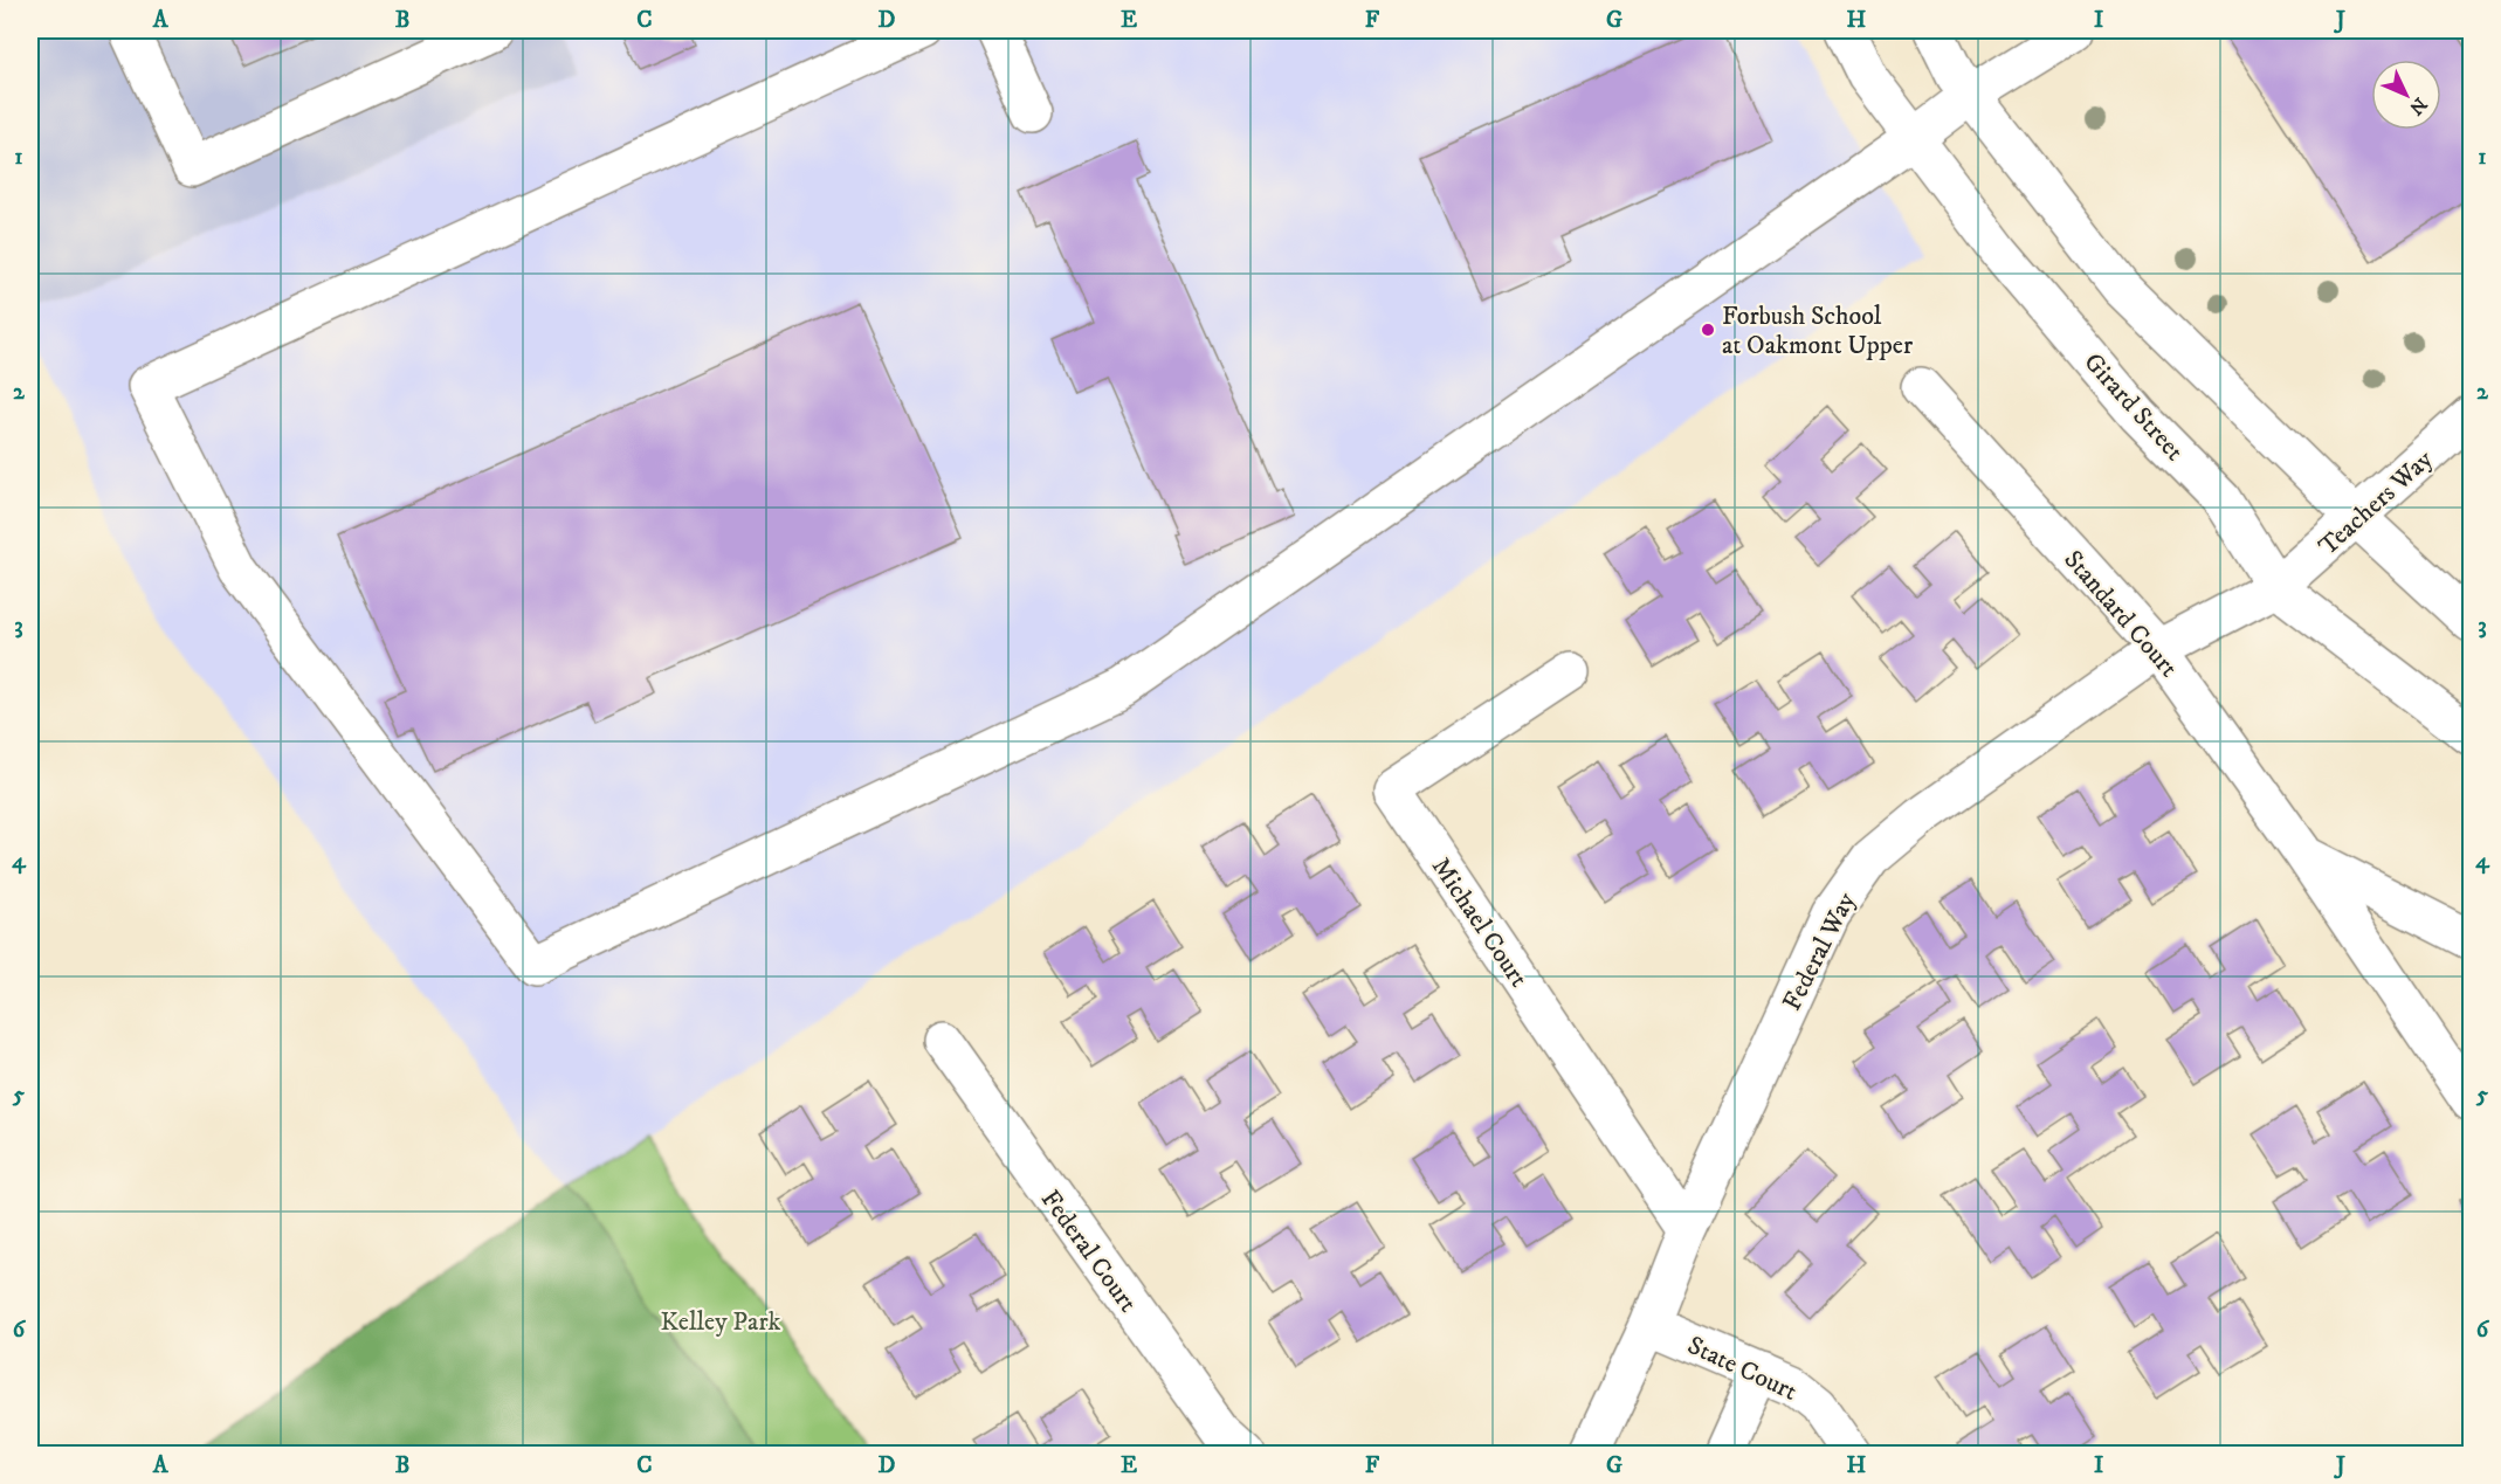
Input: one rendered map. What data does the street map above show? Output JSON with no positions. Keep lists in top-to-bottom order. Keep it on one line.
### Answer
{"streets":{"street":["Girard Street","Teachers Way","Standard Court","Michael Court","Federal Way","Federal Court","State Court"]},"crossings":[["Girard Street","Teachers Way"],["Girard Street","Federal Way"],["Teachers Way","Federal Way"],["Standard Court","Federal Way"],["Michael Court","Federal Way"],["Federal Way","State Court"]],"parks":["Kelley Park"],"places":["Forbush School at Oakmont Upper"],"north":"bottom right","grid":{"columns":["A","B","C","D","E","F","G","H","I","J"],"rows":["1","2","3","4","5","6"]}}
